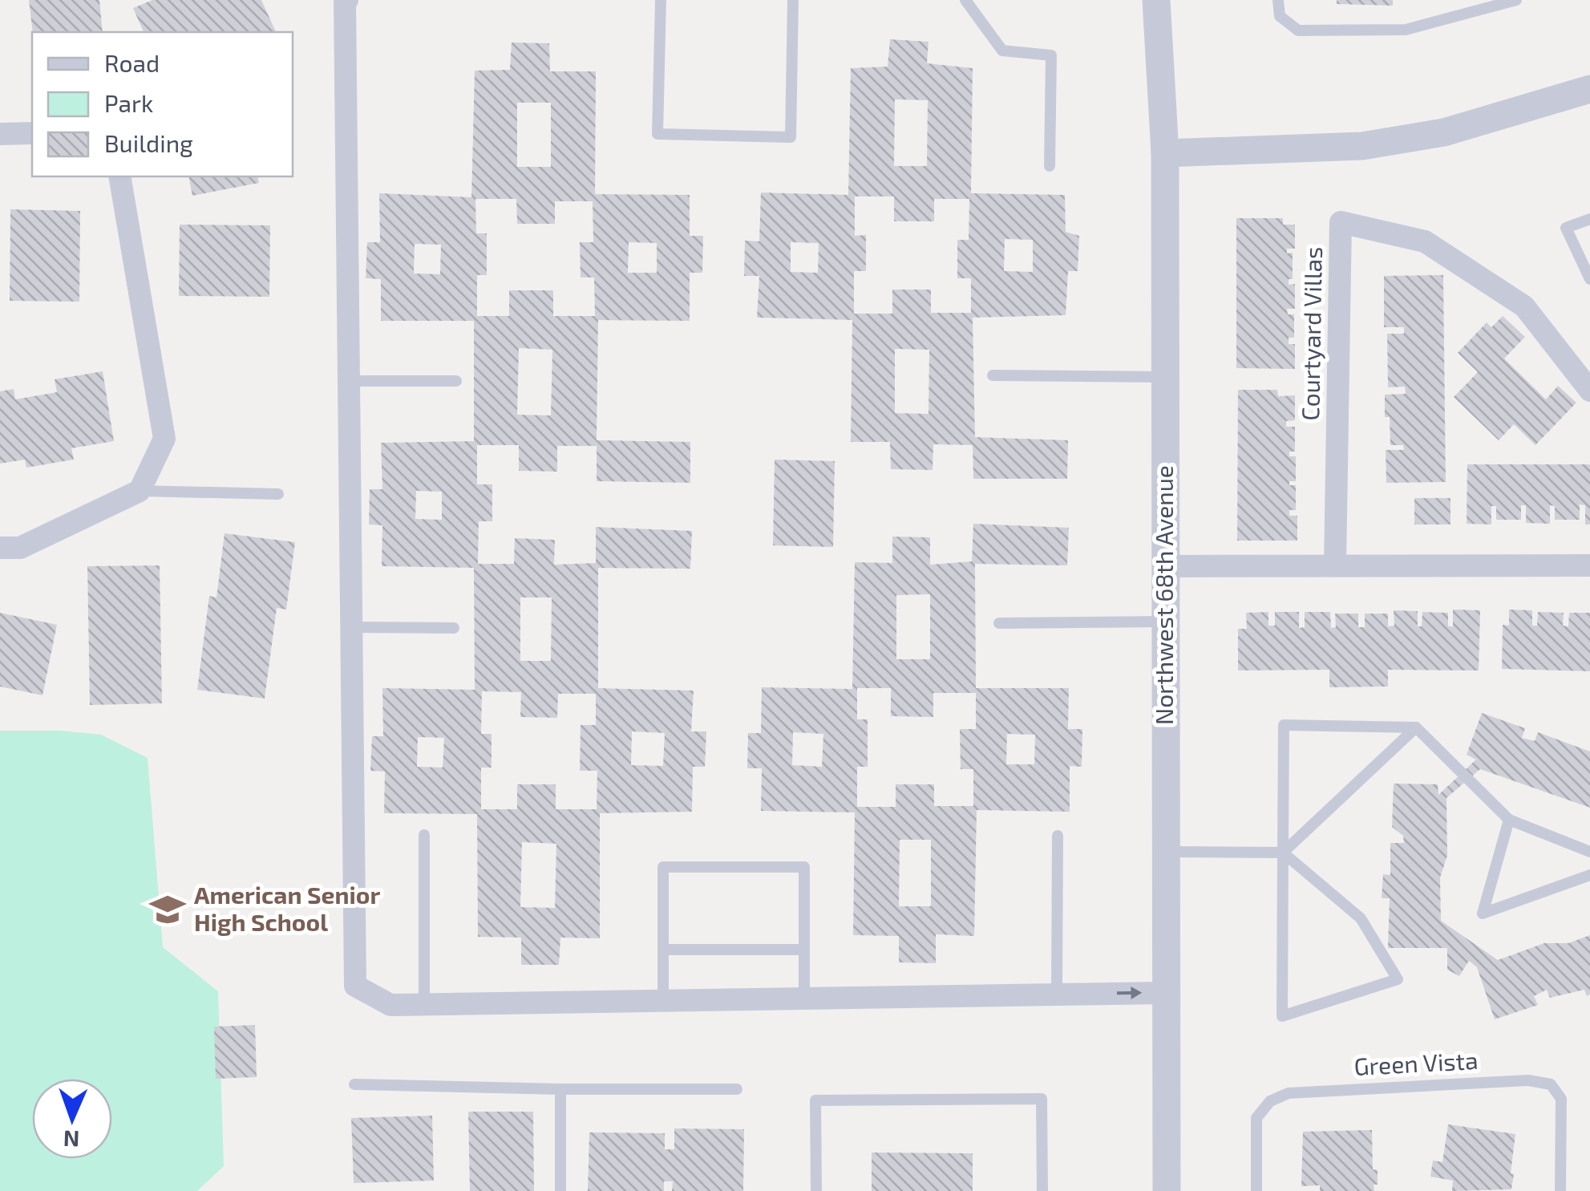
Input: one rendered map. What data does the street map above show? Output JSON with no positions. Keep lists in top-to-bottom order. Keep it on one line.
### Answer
{"streets":{"street":["Courtyard Villas","Northwest 68th Avenue"],"lane":["Green Vista"]},"places":{"school or university":["American Senior High School"]},"legend":["Road","Park","Building"],"north":"bottom"}
